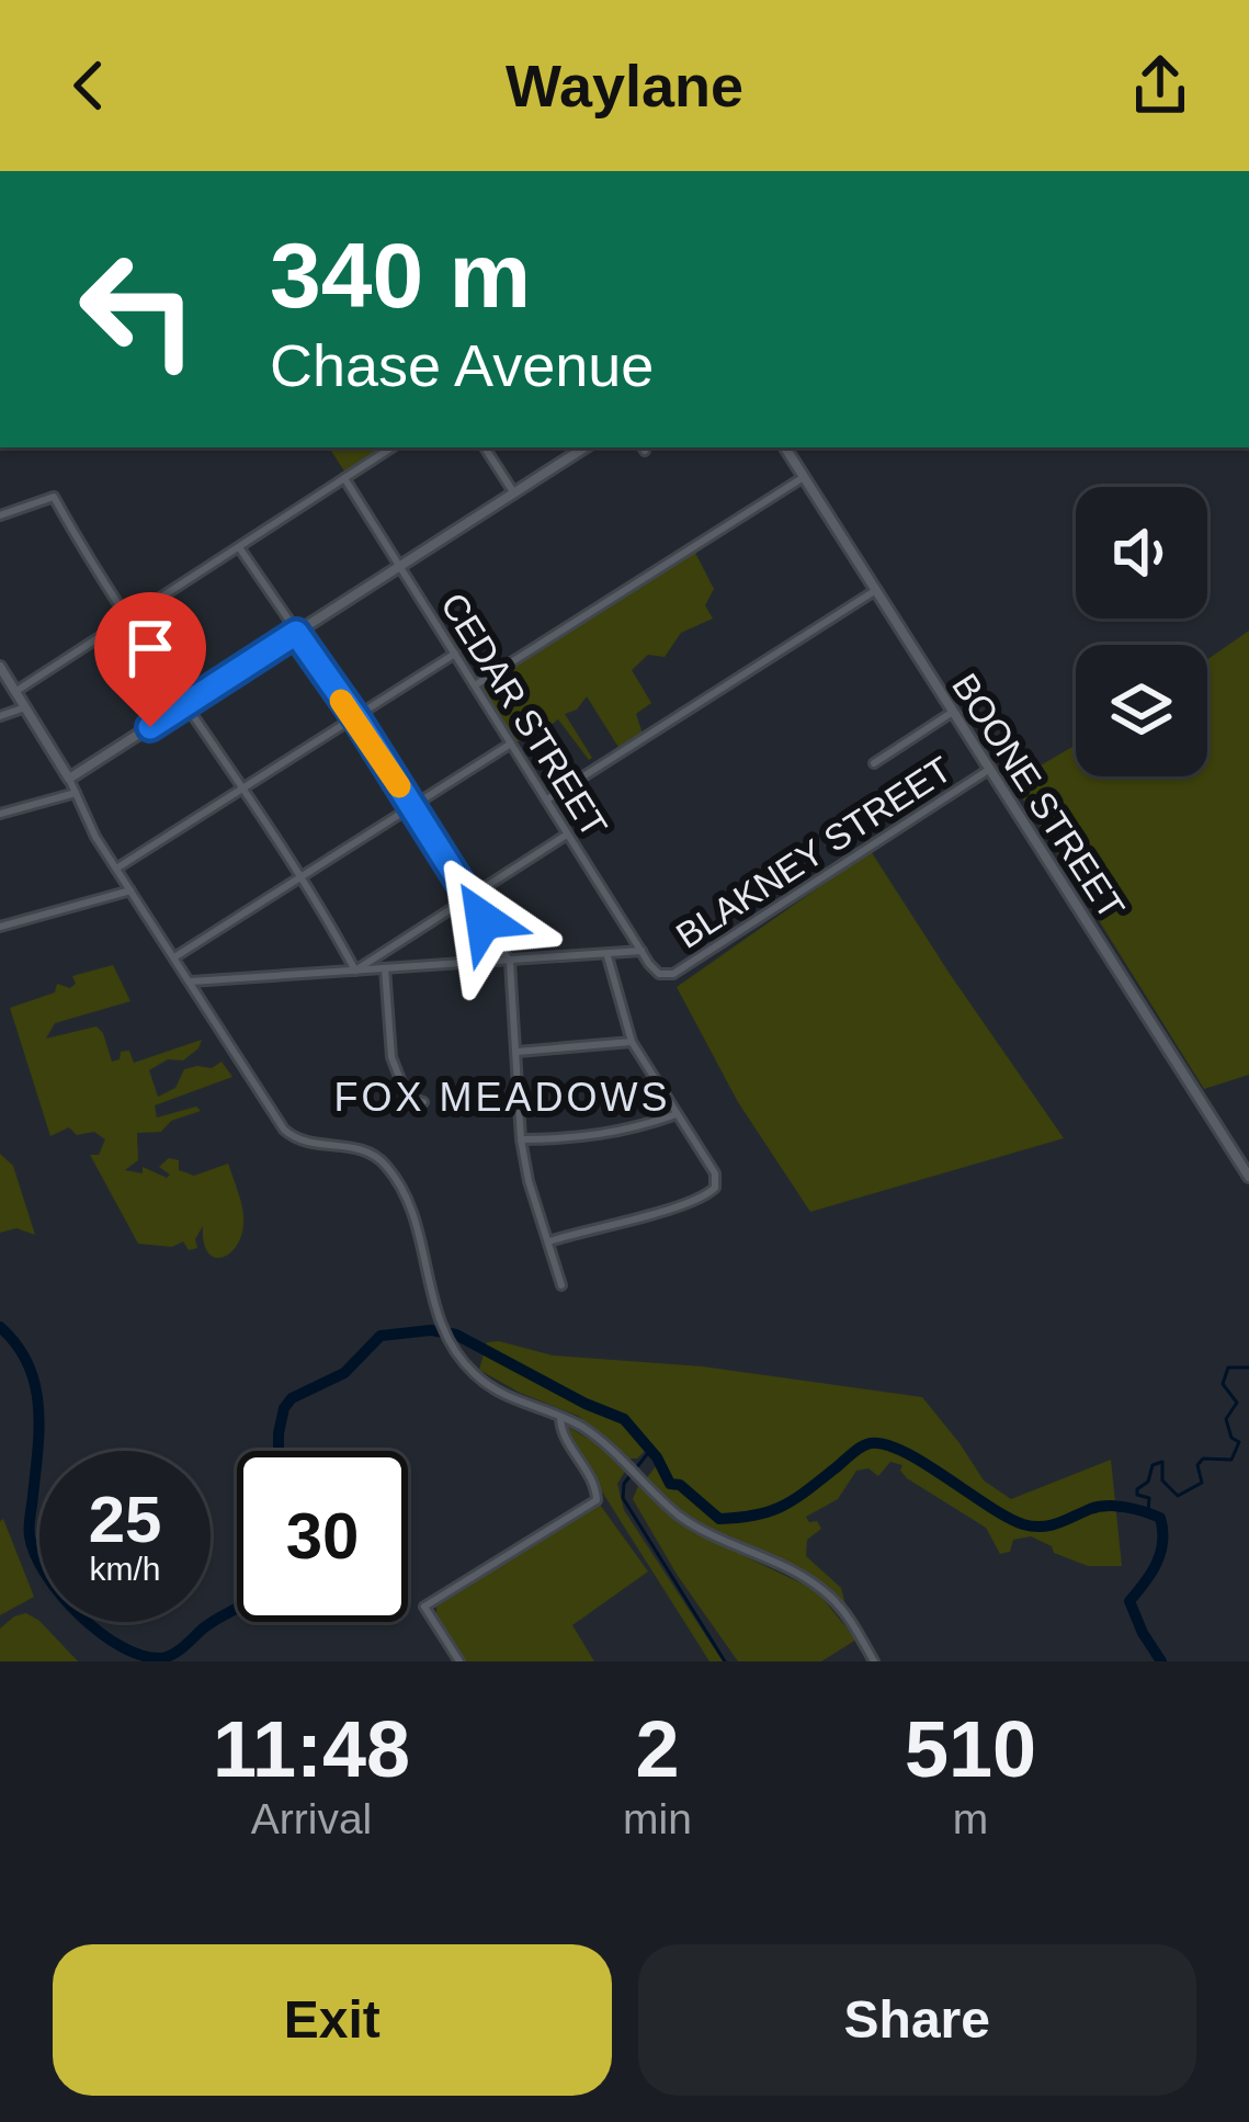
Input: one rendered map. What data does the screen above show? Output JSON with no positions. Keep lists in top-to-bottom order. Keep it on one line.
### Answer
{"streets":{"street":["CEDAR STREET","BOONE STREET","BLAKNEY STREET"]},"crossings":[["CEDAR STREET","BLAKNEY STREET"],["BOONE STREET","BLAKNEY STREET"]],"districts":["FOX MEADOWS"],"page":{"header":"Waylane","turn":["340 m","Chase Avenue"],"speed":"25 km/h","limit":"30","eta":["11:48","Arrival","2","min","510","m"],"buttons":["Exit","Share"]}}
